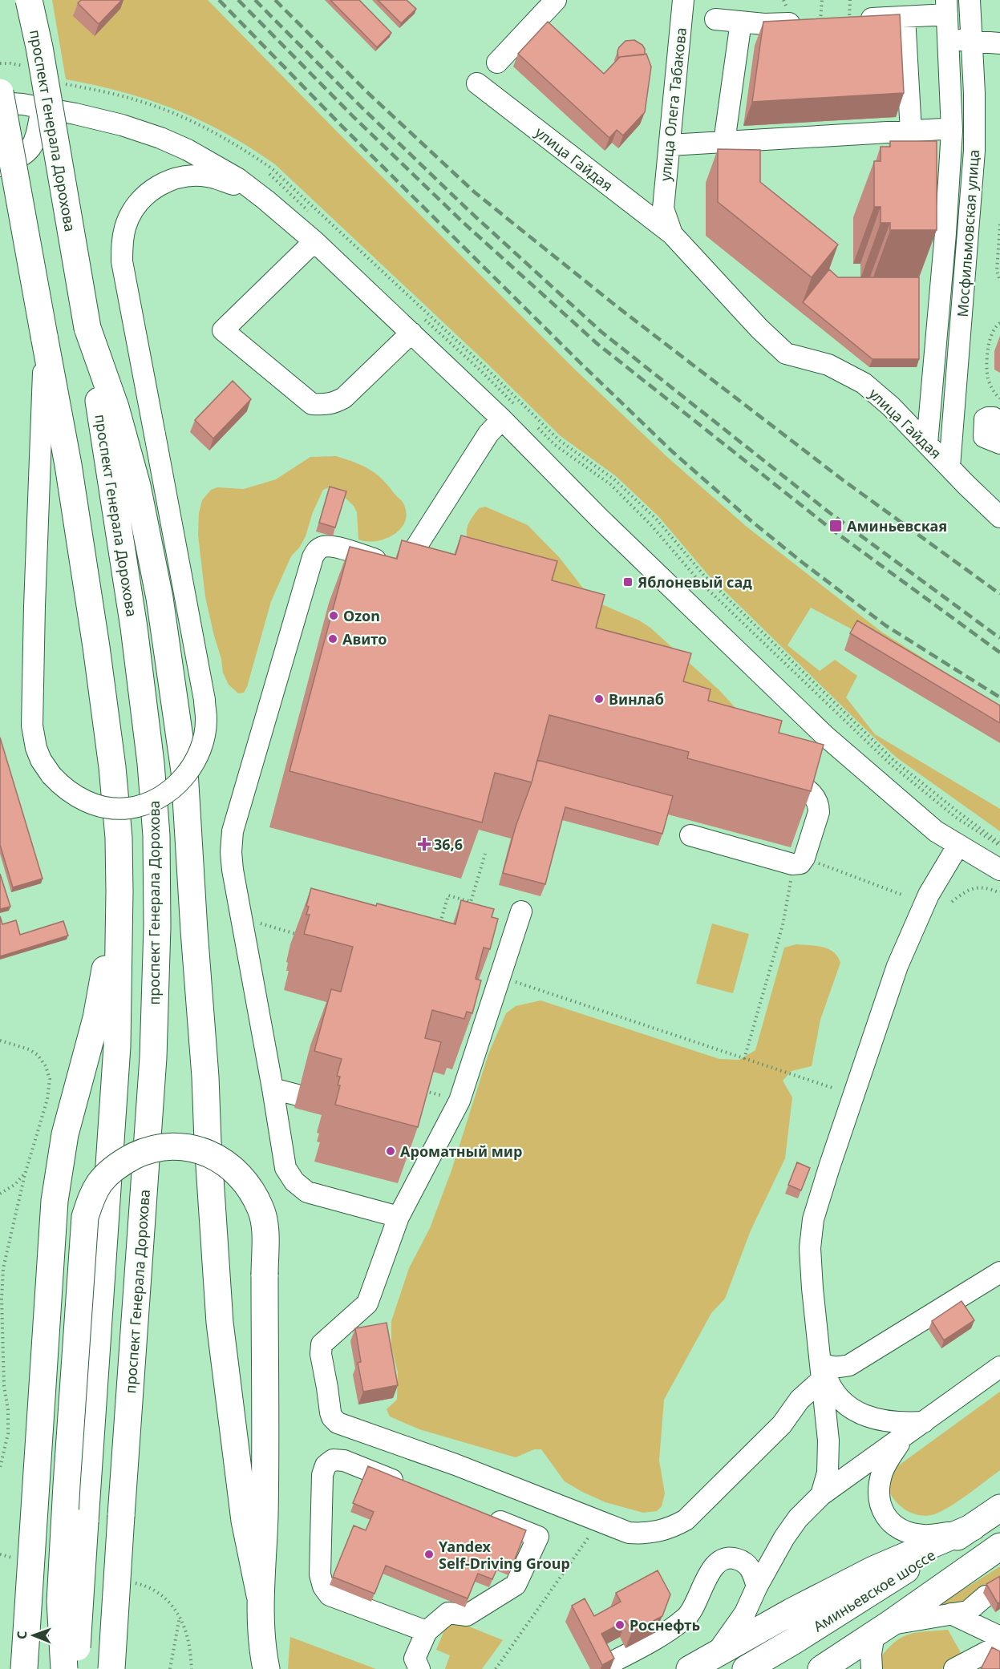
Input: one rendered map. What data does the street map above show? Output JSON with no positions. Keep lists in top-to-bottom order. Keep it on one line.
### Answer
{"streets":{"main road":["проспект Генерала Дорохова","Аминьевское шоссе"],"street":["улица Олега Табакова","улица Гайдая","Мосфильмовская улица"]},"crossings":[["улица Олега Табакова","улица Гайдая"],["улица Гайдая","Мосфильмовская улица"]],"places":{"transit":["Аминьевская","Яблоневый сад"],"other":["Ozon","Авито","Винлаб","Ароматный мир","Yandex Self-Driving Group","Роснефть"],"health":["36,6"]},"north":"left"}
